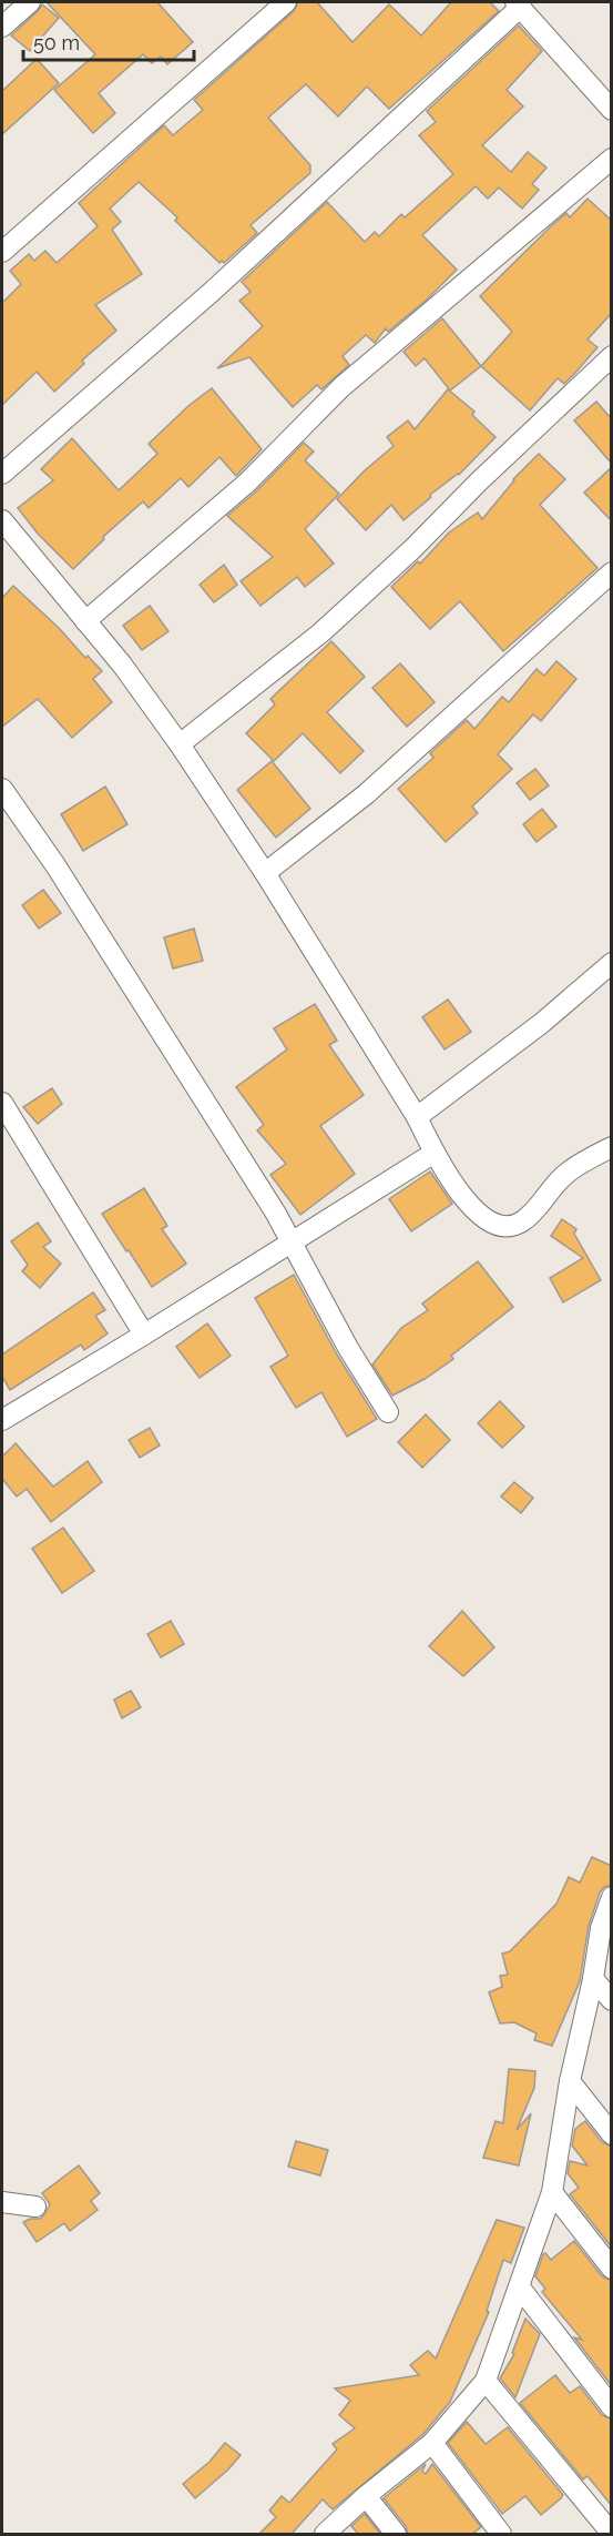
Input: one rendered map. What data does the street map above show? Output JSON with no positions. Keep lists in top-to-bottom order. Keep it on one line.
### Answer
{"scale_bar":"50 m"}
